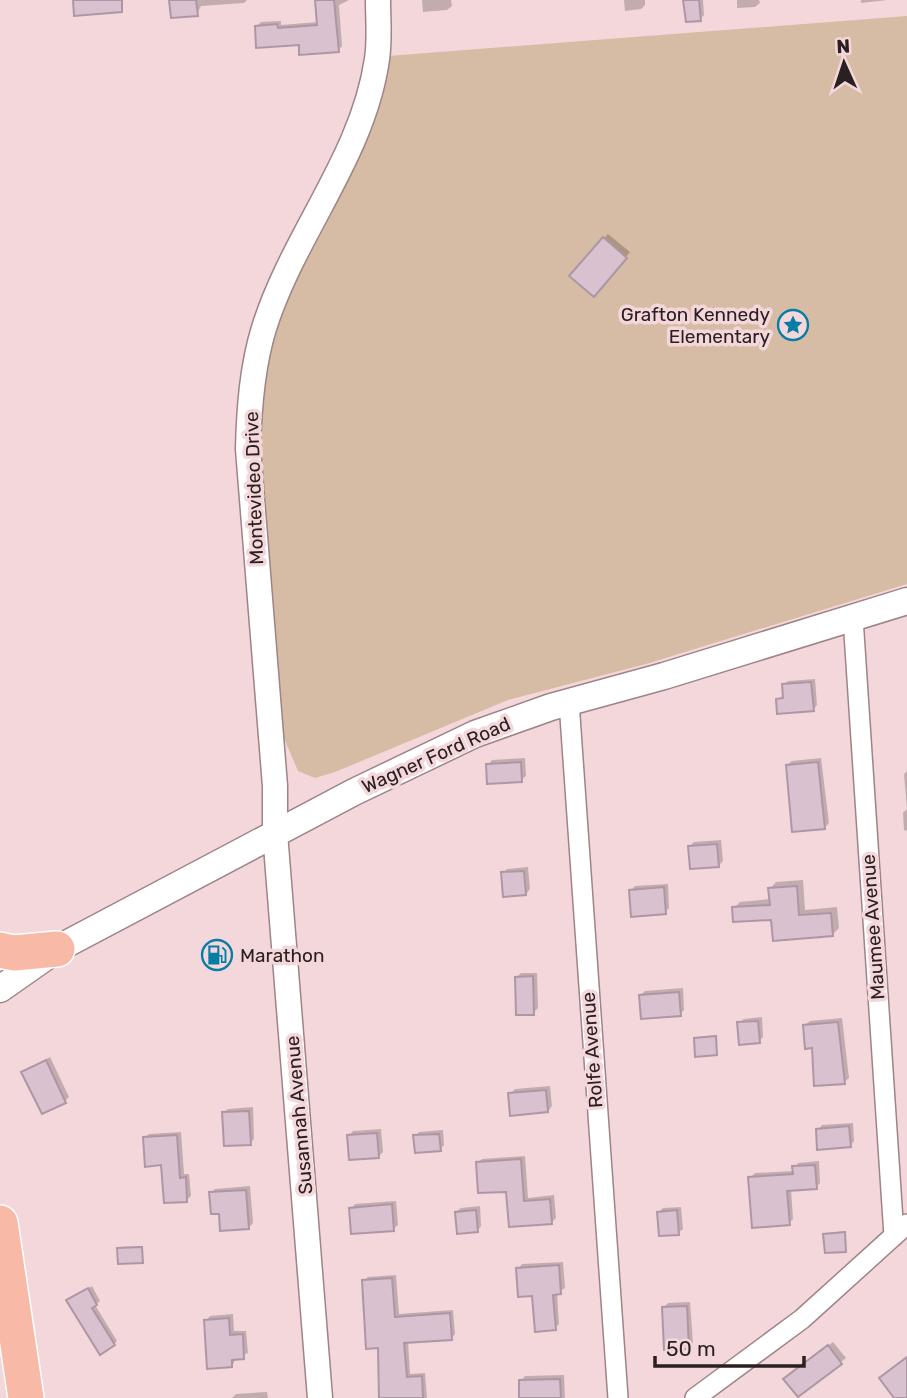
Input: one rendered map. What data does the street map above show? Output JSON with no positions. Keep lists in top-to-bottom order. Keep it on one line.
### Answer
{"streets":{"main road":["Wagner Ford Road"],"street":["Montevideo Drive","Maumee Avenue","Rolfe Avenue","Susannah Avenue"]},"crossings":[["Montevideo Drive","Wagner Ford Road"],["Montevideo Drive","Susannah Avenue"],["Wagner Ford Road","Maumee Avenue"],["Wagner Ford Road","Rolfe Avenue"],["Wagner Ford Road","Susannah Avenue"]],"places":{"place":["Grafton Kennedy Elementary"],"fuel station":["Marathon"]},"scale_bar":"50 m","north":"top"}
